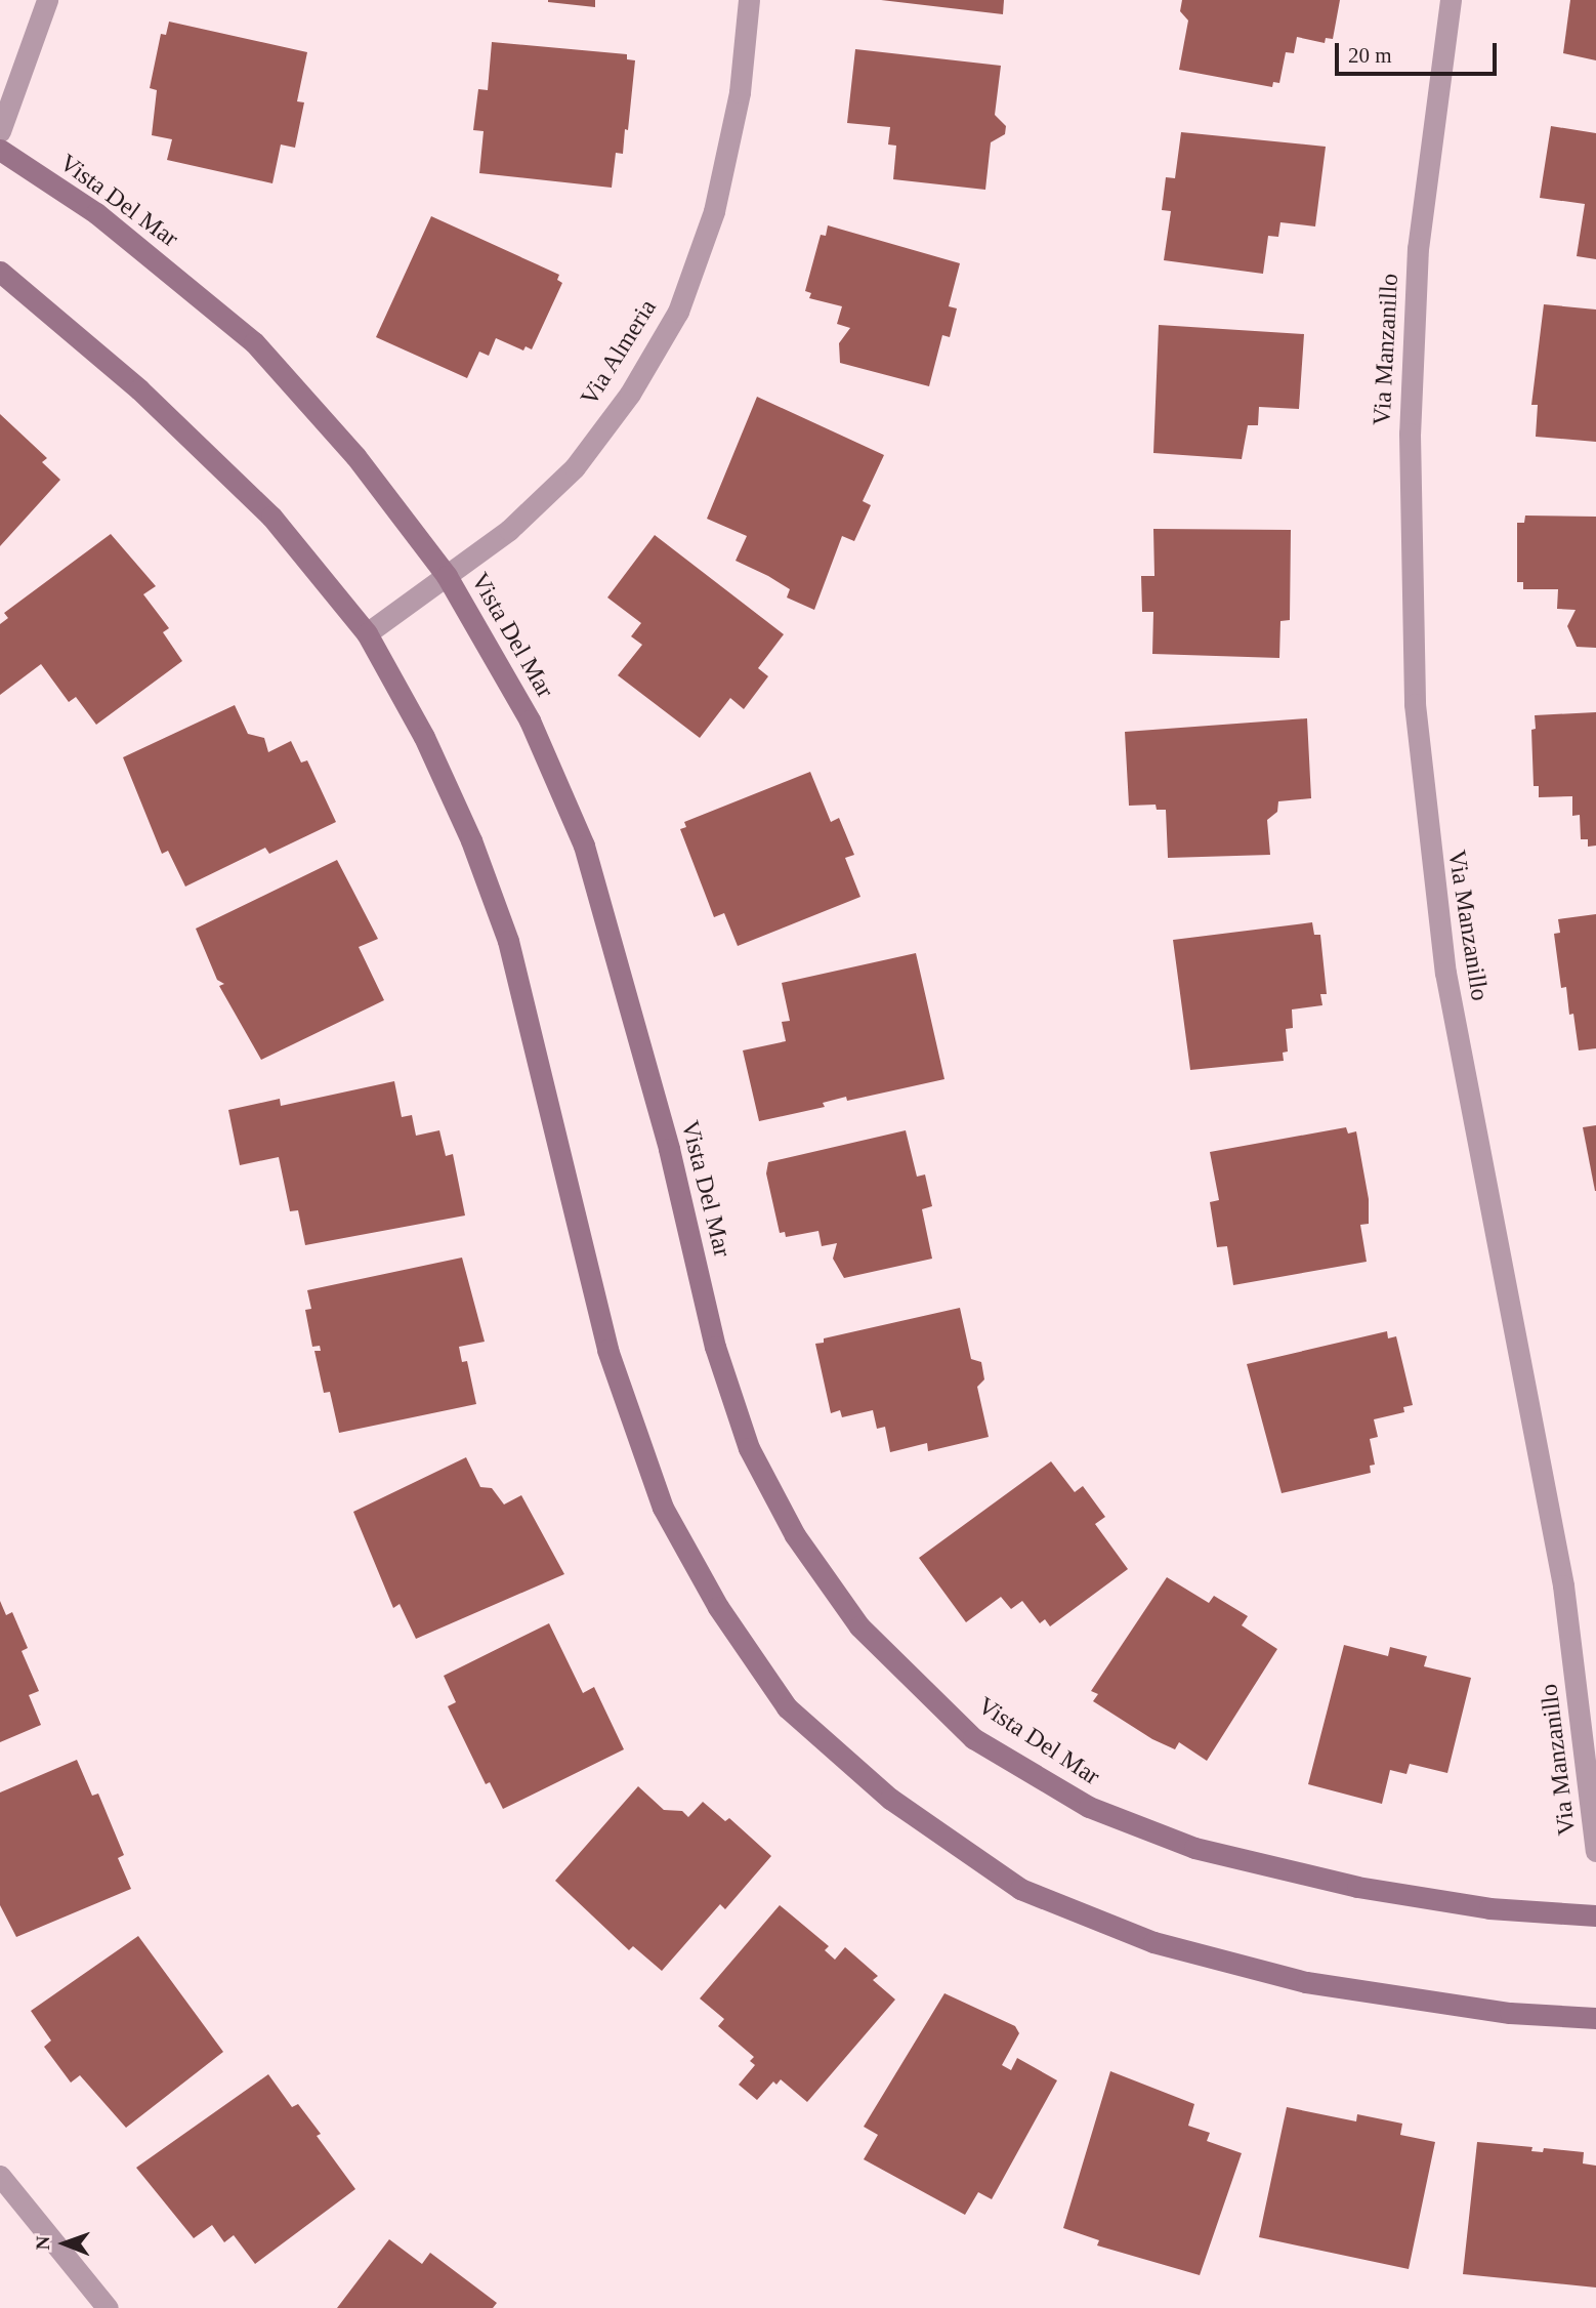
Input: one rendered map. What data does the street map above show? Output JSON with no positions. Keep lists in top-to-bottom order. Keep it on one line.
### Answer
{"streets":{"street":["Vista Del Mar","Via Manzanillo","Via Almeria"]},"crossings":[["Vista Del Mar","Via Almeria"]],"scale_bar":"20 m","north":"left"}
